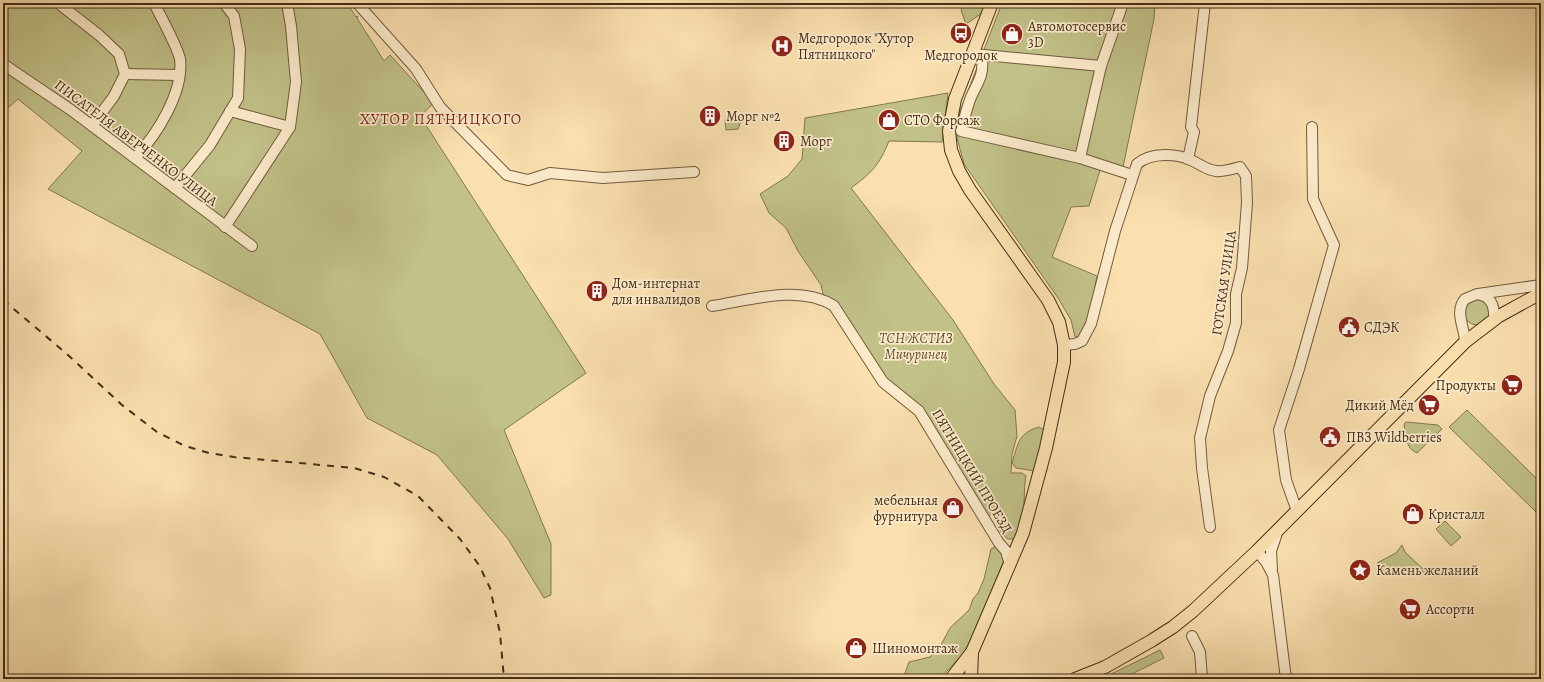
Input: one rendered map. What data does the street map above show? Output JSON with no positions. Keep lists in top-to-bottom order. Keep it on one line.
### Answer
{"streets":{"street":["ПИСАТЕЛЯ АВЕРЧЕНКО УЛИЦА","ГОТСКАЯ УЛИЦА","ПЯТНИЦКИЙ ПРОЕЗД"]},"districts":["ХУТОР ПЯТНИЦКОГО"],"parks":["ТСН ЖСТИЗ Мичуринец"],"places":{"bus stop":["Медгородок"],"shop":["Автомотосервис 3D","СТО Форсаж","мебельная фурнитура","Кристалл","Шиномонтаж"],"hospital":["Медгородок \"Хутор Пятницкого\""],"building":["Морг №2","Морг","Дом-интернат для инвалидов"],"public building":["СДЭК","ПВЗ Wildberries"],"supermarket":["Продукты","Дикий Мёд","Ассорти"],"place":["Камень желаний"]}}
